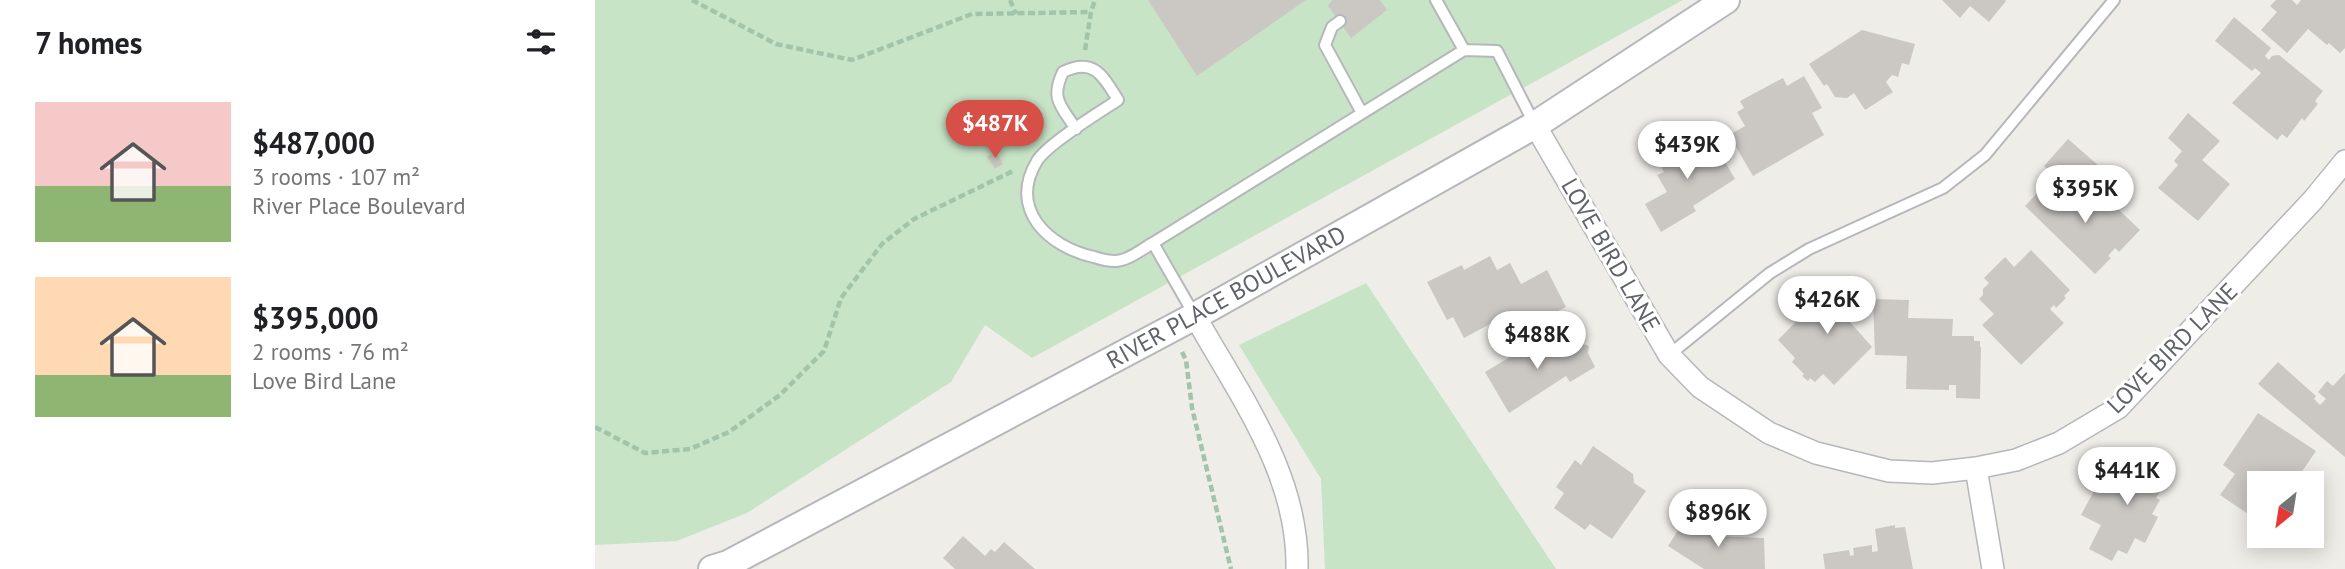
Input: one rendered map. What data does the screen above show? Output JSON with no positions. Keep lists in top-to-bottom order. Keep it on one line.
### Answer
{"streets":{"street":["LOVE BIRD LANE","RIVER PLACE BOULEVARD"]},"crossings":[["LOVE BIRD LANE","RIVER PLACE BOULEVARD"]],"north":"bottom left","page":{"heading":"7 homes","list":[{"name":"$487,000","note":"3 rooms · 107 m² · River Place Boulevard"},{"name":"$395,000","note":"2 rooms · 76 m² · Love Bird Lane"}],"price":["$487K","$439K","$395K","$426K","$488K","$441K","$896K"]}}
